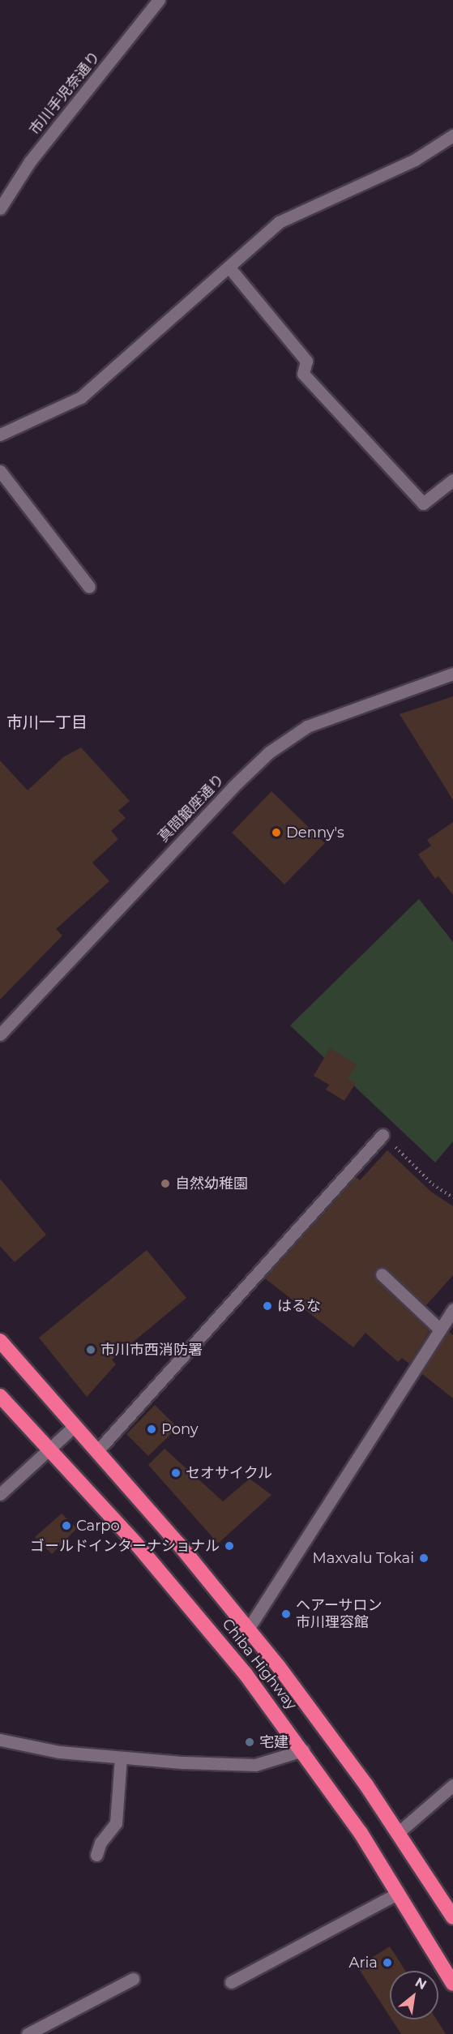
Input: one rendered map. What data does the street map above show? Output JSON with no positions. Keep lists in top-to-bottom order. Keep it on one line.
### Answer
{"streets":{"highway":["Chiba Highway"],"street":["市川手児奈通り","真間銀座通り"]},"districts":["市川一丁目"],"places":["Denny's","自然幼稚園","はるな","市川市西消防署","Pony","セオサイクル","Carpo","ゴールドインターナショナル","Maxvalu Tokai","ヘアーサロン 市川理容館","宅建","Aria"],"north":"top right"}
